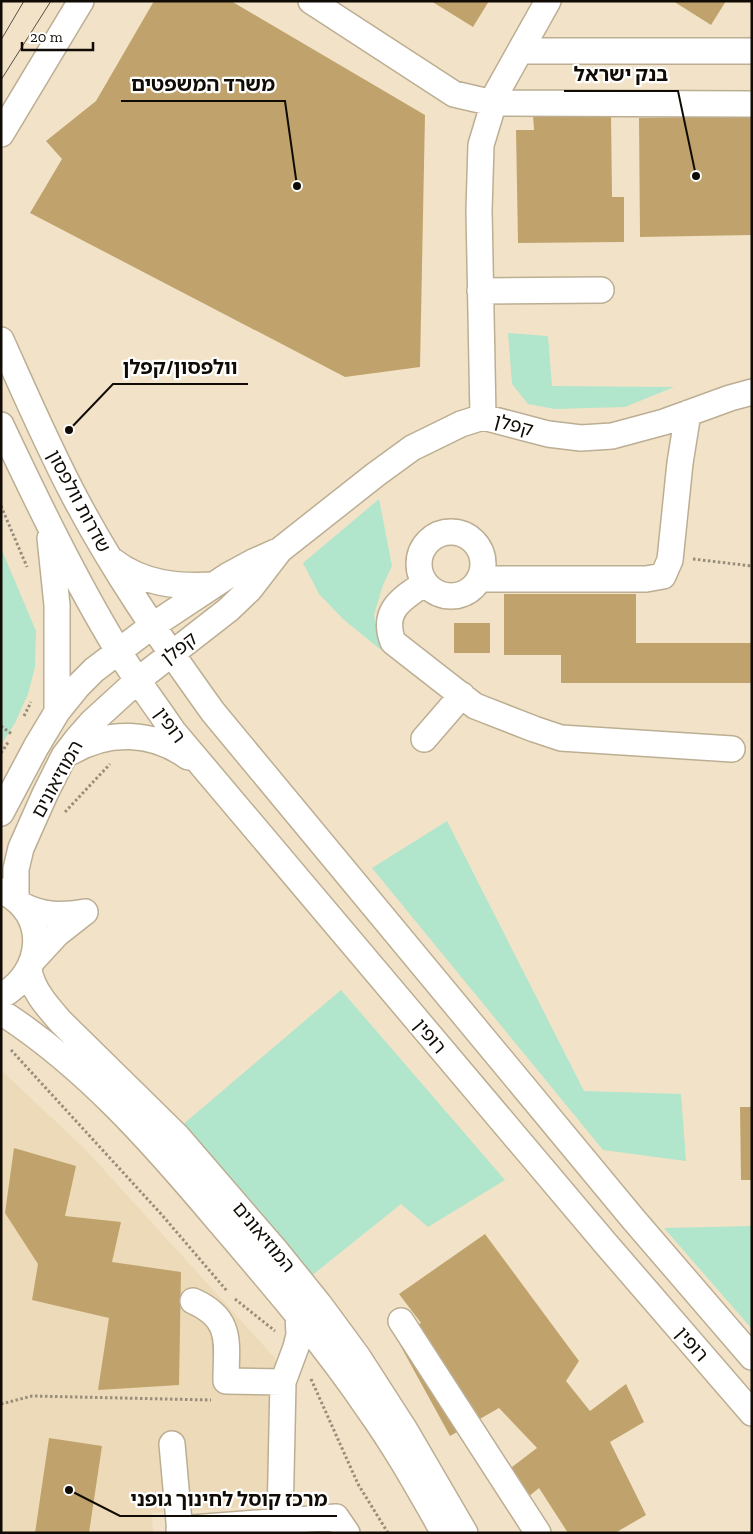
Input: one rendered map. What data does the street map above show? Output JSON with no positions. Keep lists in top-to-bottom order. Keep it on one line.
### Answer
{"streets":{"street":["קפלן","שדרות וולפסון","רופין","המוזיאונים"]},"crossings":[["קפלן","שדרות וולפסון"],["קפלן","רופין"],["קפלן","המוזיאונים"],["שדרות וולפסון","רופין"],["שדרות וולפסון","המוזיאונים"],["רופין","המוזיאונים"]],"places":["בנק ישראל","משרד המשפטים","וולפסון/קפלן","מרכז קוסל לחינוך גופני"],"scale_bar":"20 m"}
